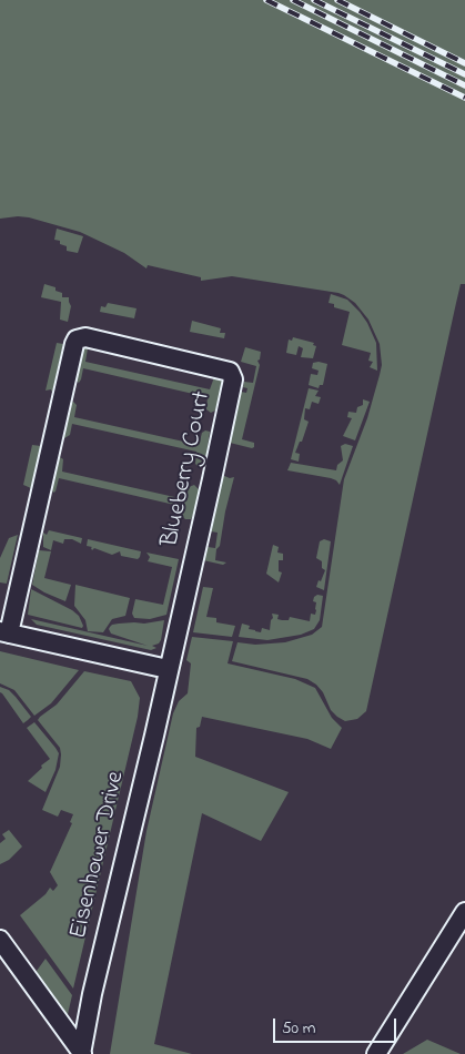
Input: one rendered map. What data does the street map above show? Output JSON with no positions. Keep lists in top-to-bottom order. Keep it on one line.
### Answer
{"streets":{"street":["Blueberry Court","Eisenhower Drive"]},"crossings":[["Blueberry Court","Eisenhower Drive"]],"scale_bar":"50 m"}
